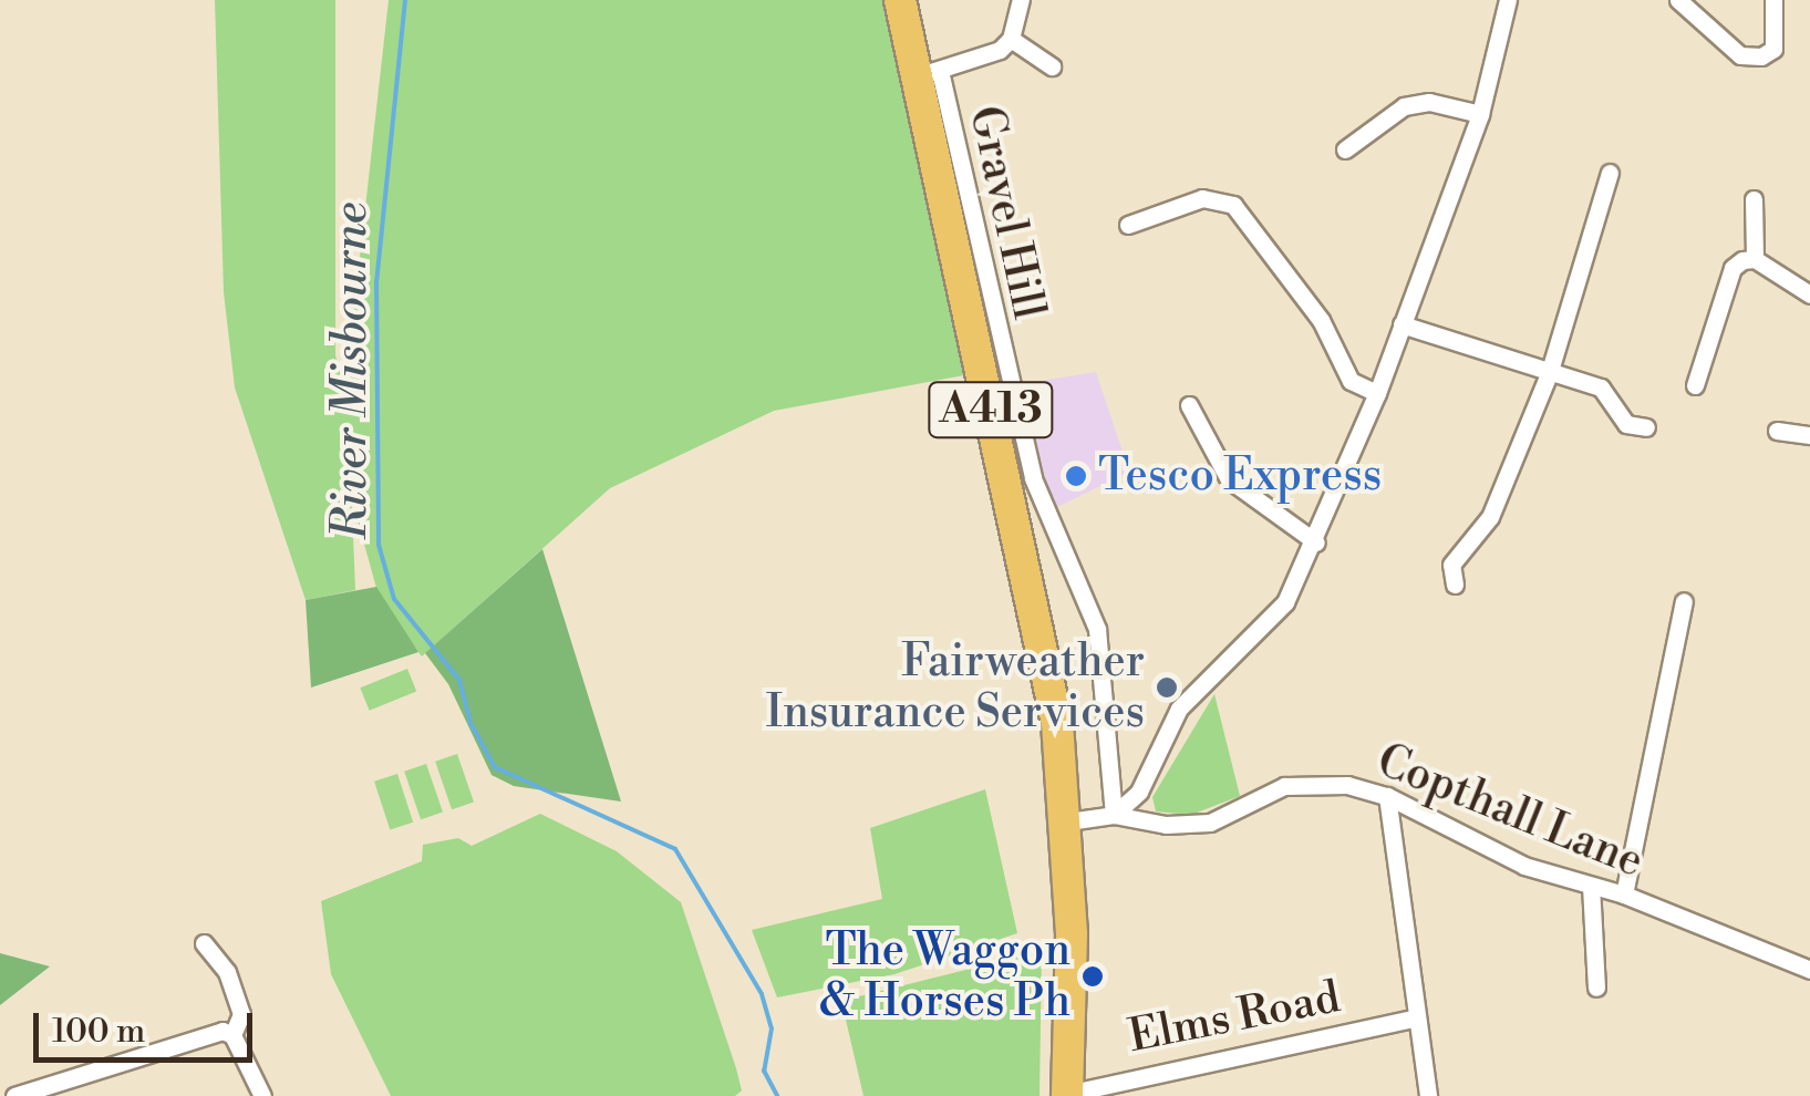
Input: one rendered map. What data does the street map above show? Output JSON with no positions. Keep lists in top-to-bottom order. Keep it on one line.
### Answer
{"streets":{"highway":["A413"],"street":["Gravel Hill","Copthall Lane","Elms Road"]},"crossings":[["Gravel Hill","A413"],["Gravel Hill","Copthall Lane"],["A413","Copthall Lane"],["A413","Elms Road"]],"water":["River Misbourne"],"places":["Tesco Express","Fairweather Insurance Services","The Waggon & Horses Ph"],"scale_bar":"100 m"}
